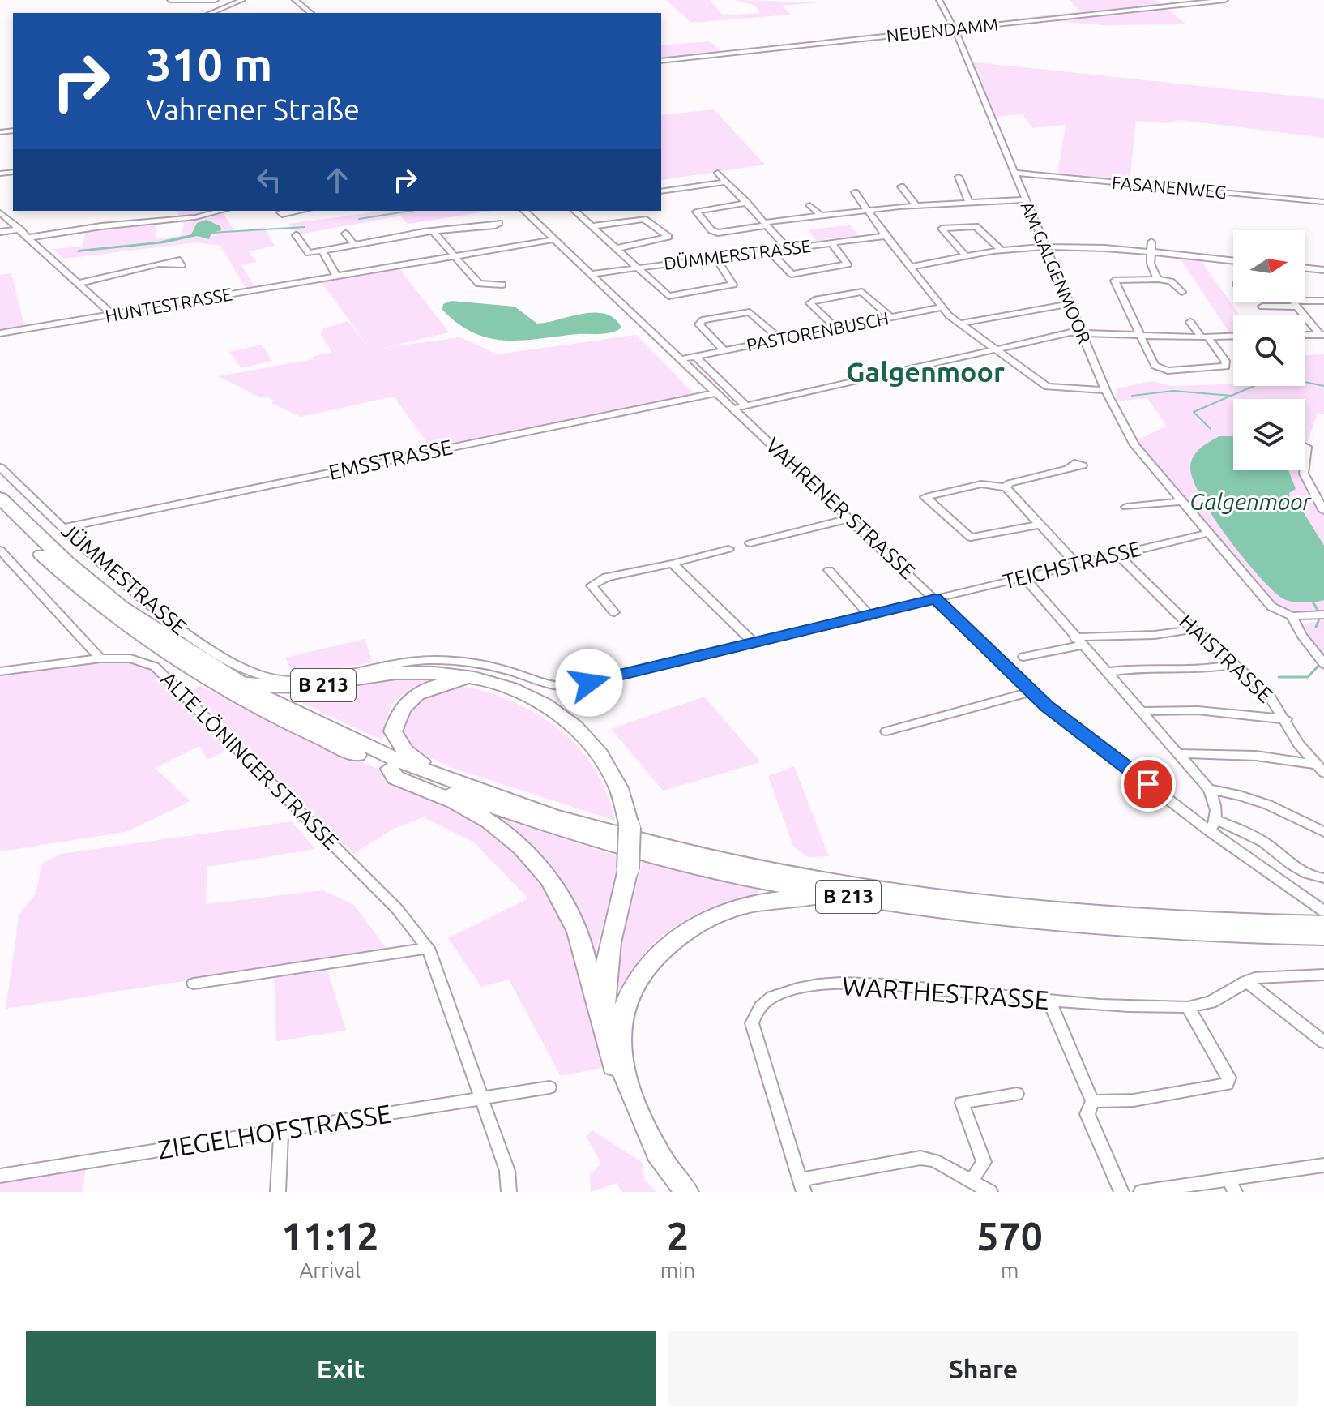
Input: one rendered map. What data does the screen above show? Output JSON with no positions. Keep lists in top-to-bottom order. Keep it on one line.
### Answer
{"streets":{"highway":["B 213"],"street":["NEUENDAMM","FASANENWEG","DÜMMERSTRASSE","AM GALGENMOOR","HUNTESTRASSE","PASTORENBUSCH","EMSSTRASSE","VAHRENER STRASSE","TEICHSTRASSE","JÜMMESTRASSE","HAISTRASSE","ALTE LÖNINGER STRASSE","WARTHESTRASSE","ZIEGELHOFSTRASSE"]},"crossings":[["NEUENDAMM","AM GALGENMOOR"],["FASANENWEG","AM GALGENMOOR"],["DÜMMERSTRASSE","VAHRENER STRASSE"],["AM GALGENMOOR","TEICHSTRASSE"],["HUNTESTRASSE","VAHRENER STRASSE"],["PASTORENBUSCH","VAHRENER STRASSE"],["EMSSTRASSE","VAHRENER STRASSE"],["EMSSTRASSE","JÜMMESTRASSE"],["VAHRENER STRASSE","TEICHSTRASSE"],["TEICHSTRASSE","JÜMMESTRASSE"],["TEICHSTRASSE","HAISTRASSE"],["ALTE LÖNINGER STRASSE","ZIEGELHOFSTRASSE"]],"districts":["Galgenmoor"],"water":["Galgenmoor"],"north":"right","page":{"turn":["310 m","Vahrener Straße"],"eta":["11:12","Arrival","2","min","570","m"],"buttons":["Exit","Share"]}}
